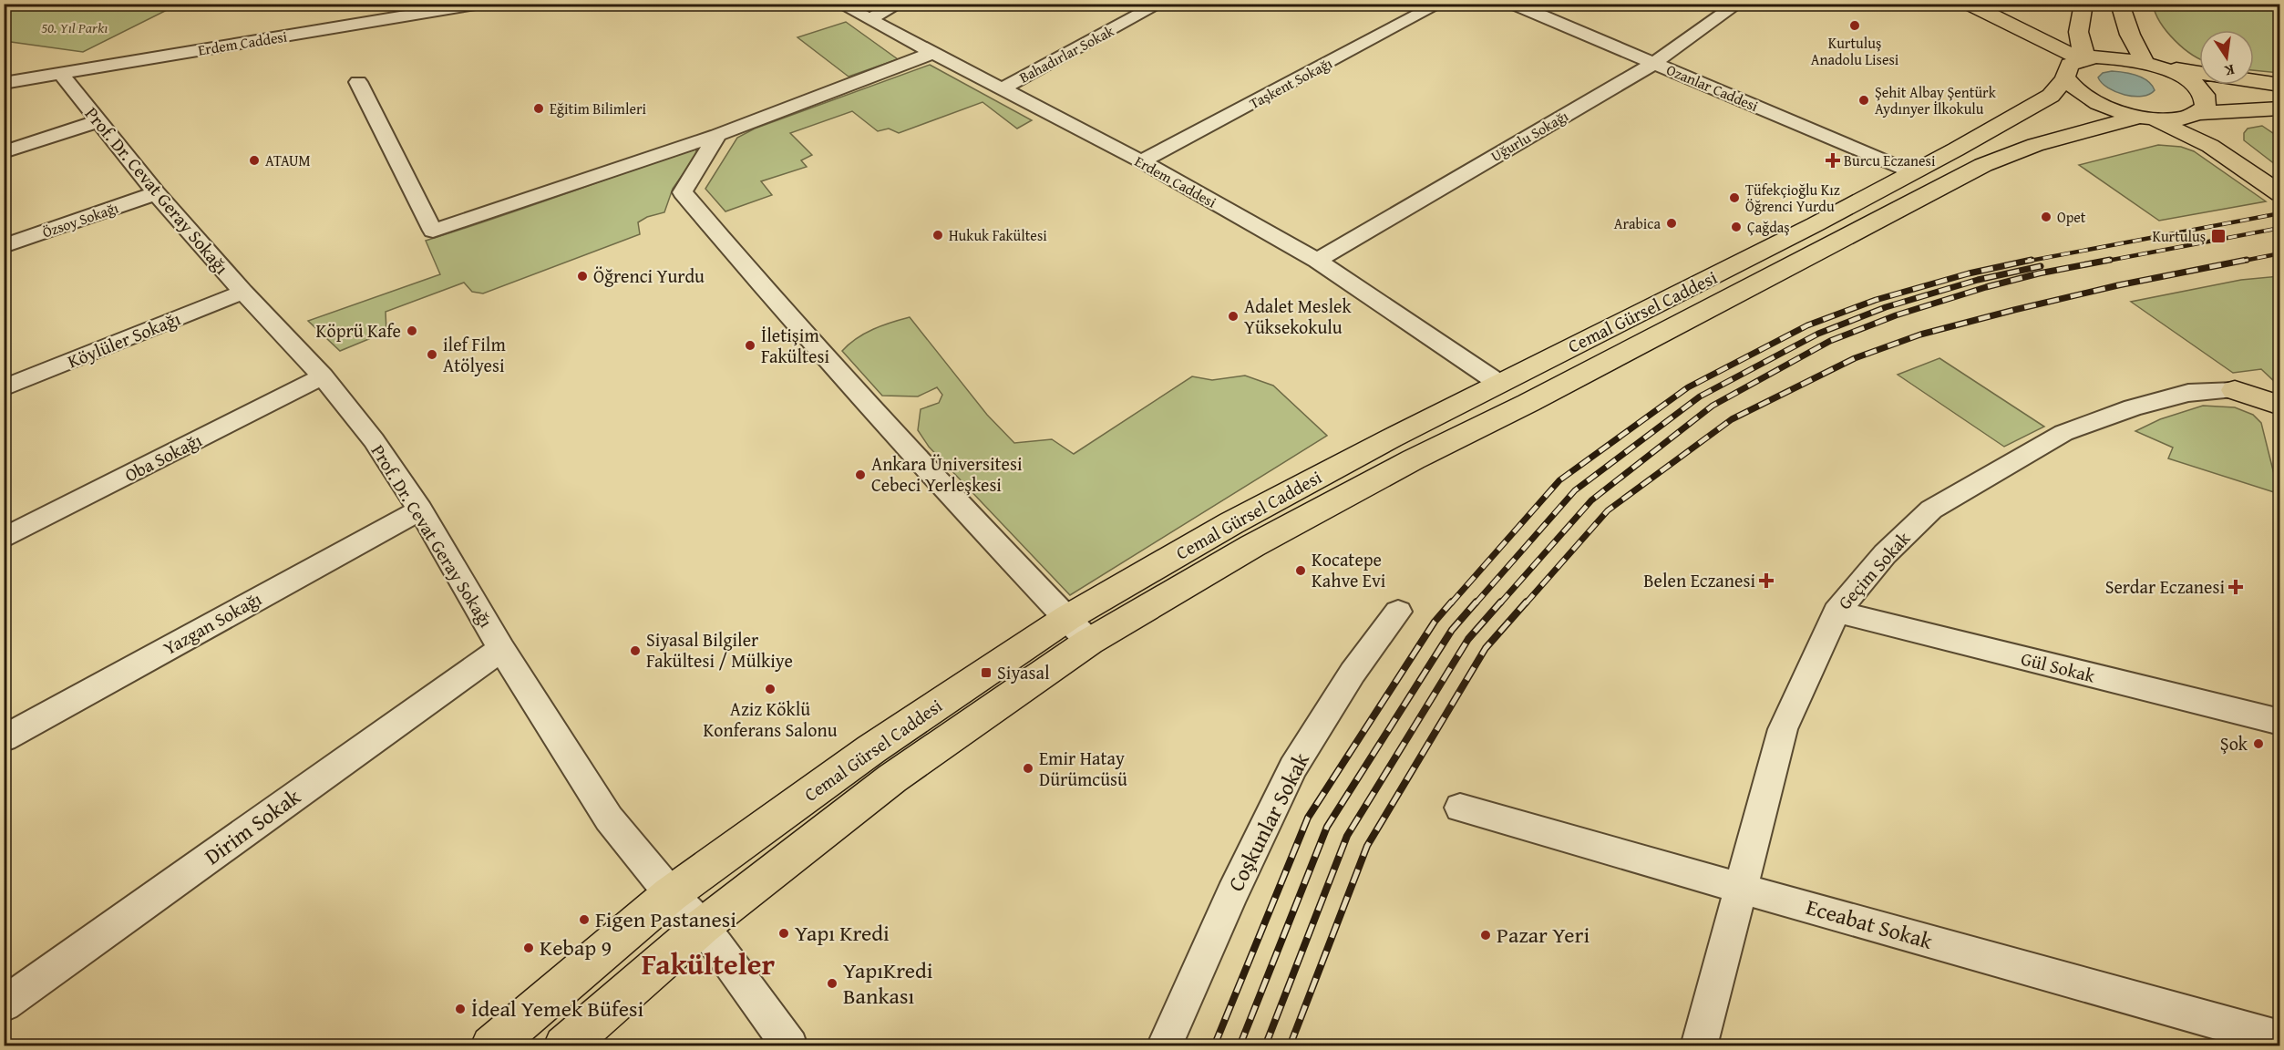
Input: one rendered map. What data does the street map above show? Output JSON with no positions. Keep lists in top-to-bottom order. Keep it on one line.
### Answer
{"streets":{"main road":["Cemal Gürsel Caddesi"],"street":["Erdem Caddesi","Bahadırlar Sokak","Taşkent Sokağı","Ozanlar Caddesi","Uğurlu Sokağı","Prof. Dr. Cevat Geray Sokağı","Özsoy Sokağı","Köylüler Sokağı","Oba Sokağı","Geçim Sokak","Yazgan Sokağı","Gül Sokak","Coşkunlar Sokak","Dirim Sokak","Eceabat Sokak"]},"crossings":[["Erdem Caddesi","Bahadırlar Sokak"],["Erdem Caddesi","Taşkent Sokağı"],["Erdem Caddesi","Uğurlu Sokağı"],["Erdem Caddesi","Prof. Dr. Cevat Geray Sokağı"],["Erdem Caddesi","Cemal Gürsel Caddesi"],["Ozanlar Caddesi","Uğurlu Sokağı"],["Ozanlar Caddesi","Cemal Gürsel Caddesi"],["Prof. Dr. Cevat Geray Sokağı","Özsoy Sokağı"],["Prof. Dr. Cevat Geray Sokağı","Cemal Gürsel Caddesi"],["Prof. Dr. Cevat Geray Sokağı","Köylüler Sokağı"],["Prof. Dr. Cevat Geray Sokağı","Oba Sokağı"],["Prof. Dr. Cevat Geray Sokağı","Yazgan Sokağı"],["Prof. Dr. Cevat Geray Sokağı","Dirim Sokak"],["Geçim Sokak","Gül Sokak"],["Geçim Sokak","Eceabat Sokak"]],"districts":["Fakülteler"],"parks":["50. Yıl Parkı"],"places":{"other":["Kurtuluş Anadolu Lisesi","Şehit Albay Şentürk Aydınyer İlkokulu","Eğitim Bilimleri","ATAUM","Tüfekçioğlu Kız Öğrenci Yurdu","Opet","Arabica","Çağdaş","Hukuk Fakültesi","Öğrenci Yurdu","Adalet Meslek Yüksekokulu","Köprü Kafe","İletişim Fakültesi","ilef Film Atölyesi","Ankara Üniversitesi Cebeci Yerleşkesi","Kocatepe Kahve Evi","Siyasal Bilgiler Fakültesi / Mülkiye","Aziz Köklü Konferans Salonu","Şok","Emir Hatay Dürümcüsü","Figen Pastanesi","Yapı Kredi","Pazar Yeri","Kebap 9","YapıKredi Bankası","İdeal Yemek Büfesi"],"health":["Burcu Eczanesi","Belen Eczanesi","Serdar Eczanesi"],"transit":["Kurtuluş","Siyasal"]},"north":"bottom"}
